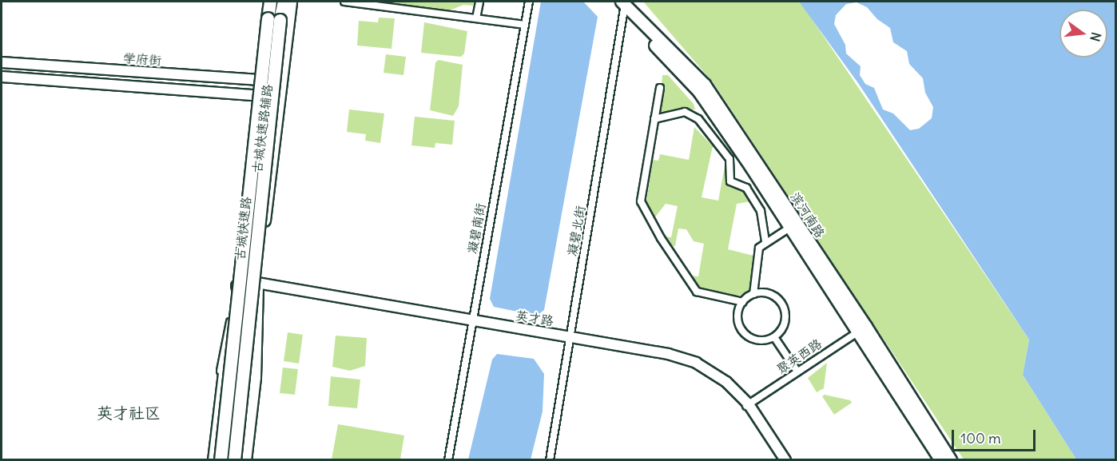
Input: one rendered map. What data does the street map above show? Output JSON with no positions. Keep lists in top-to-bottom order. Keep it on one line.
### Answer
{"streets":{"highway":["古城快速路"],"main road":["学府街","古城快速路辅路","滨河南路","英才路"],"street":["凝碧南街","凝碧北街","聚英西路"]},"crossings":[["学府街","古城快速路辅路"],["古城快速路辅路","英才路"],["滨河南路","凝碧北街"],["滨河南路","聚英西路"],["凝碧南街","英才路"],["凝碧北街","英才路"],["英才路","聚英西路"]],"districts":["英才社区"],"scale_bar":"100 m","north":"right"}
